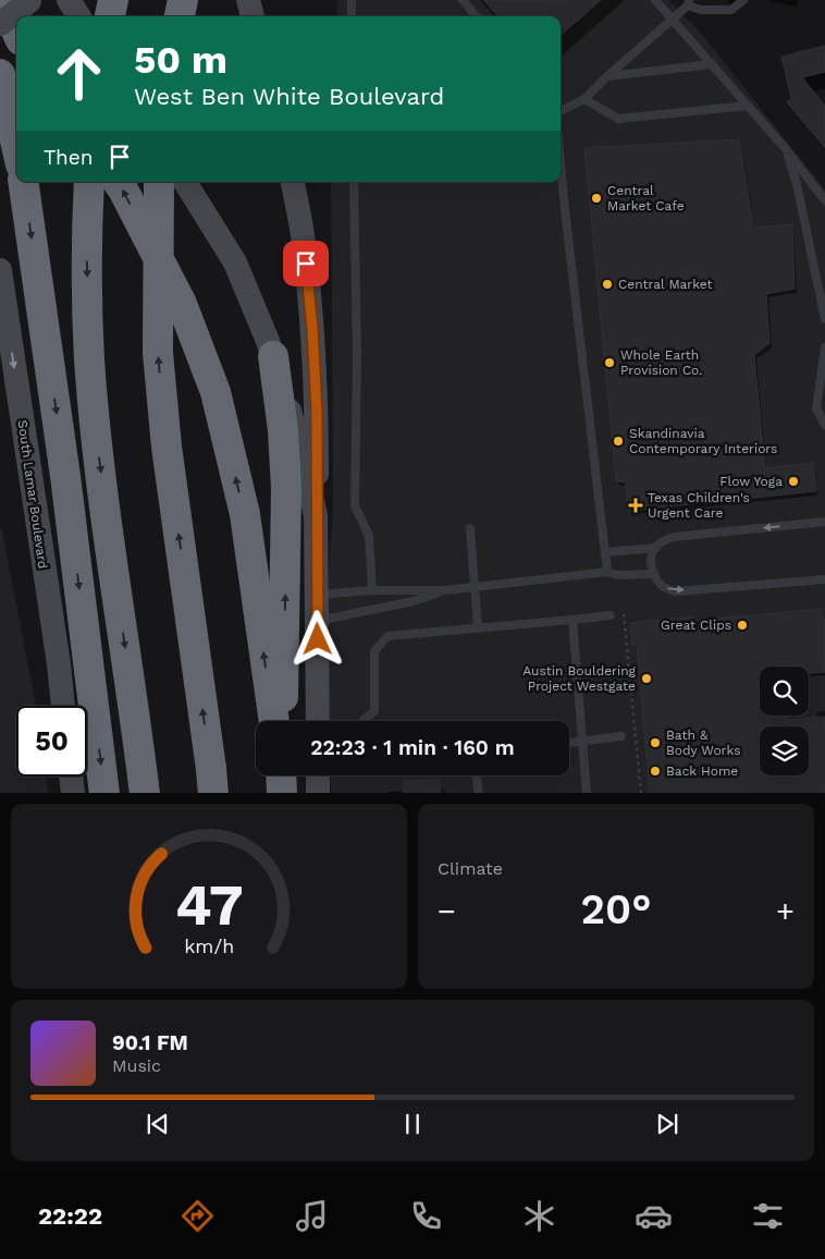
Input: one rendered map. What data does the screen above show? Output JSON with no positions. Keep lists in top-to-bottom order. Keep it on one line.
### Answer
{"streets":{"main road":["South Lamar Boulevard"]},"one_way":["South Lamar Boulevard"],"places":{"other":["Central Market Cafe","Central Market","Whole Earth Provision Co.","Skandinavia Contemporary Interiors","Flow Yoga","Great Clips","Austin Bouldering Project Westgate","Bath & Body Works","Back Home"],"health":["Texas Children's Urgent Care"]},"page":{"turn":["50 m","West Ben White Boulevard"],"then":"Then","limit":"50","trip":"22:23 · 1 min · 160 m","tile":"Climate","heat":["−","20°","+"],"song":["90.1 FM","Music"],"tabs":"22:22","gauge":["47","km/h"]}}
